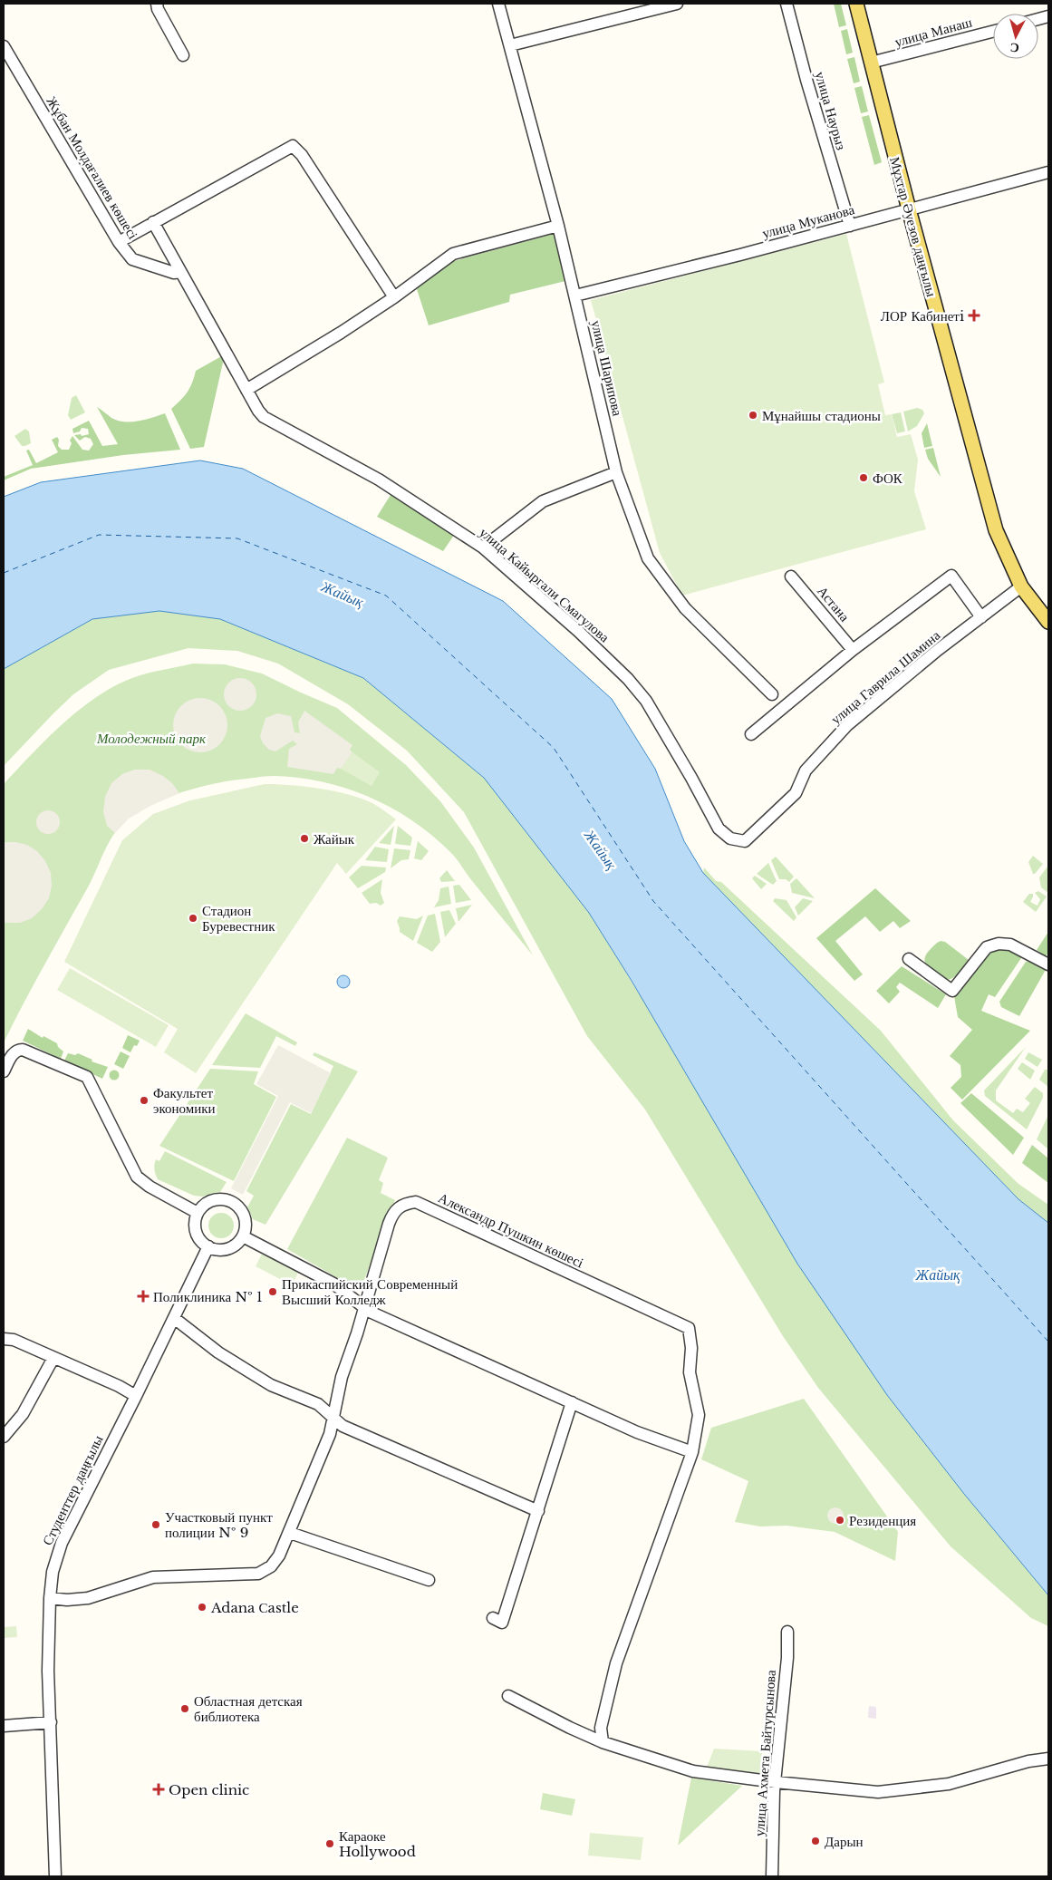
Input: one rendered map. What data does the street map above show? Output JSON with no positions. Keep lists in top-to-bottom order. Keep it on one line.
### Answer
{"streets":{"main road":["Мұхтар Әуезов даңғылы"],"street":["улица Манаш","улица Наурыз","Жұбан Молдағалиев көшесі","улица Муканова","улица Шарипова","улица Кайыргали Смагулова","Астана","улица Гаврила Шамина","Александр Пушкин көшесі","Студенттер даңғылы","улица Ахмета Байтурсынова"]},"crossings":[["улица Манаш","Мұхтар Әуезов даңғылы"],["улица Наурыз","улица Муканова"],["Жұбан Молдағалиев көшесі","улица Кайыргали Смагулова"],["улица Муканова","Мұхтар Әуезов даңғылы"],["улица Муканова","улица Шарипова"],["Мұхтар Әуезов даңғылы","улица Гаврила Шамина"],["улица Кайыргали Смагулова","улица Гаврила Шамина"]],"water":["Жайық"],"parks":["Молодежный парк"],"places":{"health":["ЛОР Кабинетi","Поликлиника № 1","Open clinic"],"other":["Мұнайшы стадионы","ФОК","Жайык","Стадион Буревестник","Факультет экономики","Прикаспийский Современный Высший Колледж","Резиденция","Участковый пункт полиции № 9","Adana Сastle","Областная детская библиотека","Дарын","Караоке Hollywood"]},"north":"bottom"}
